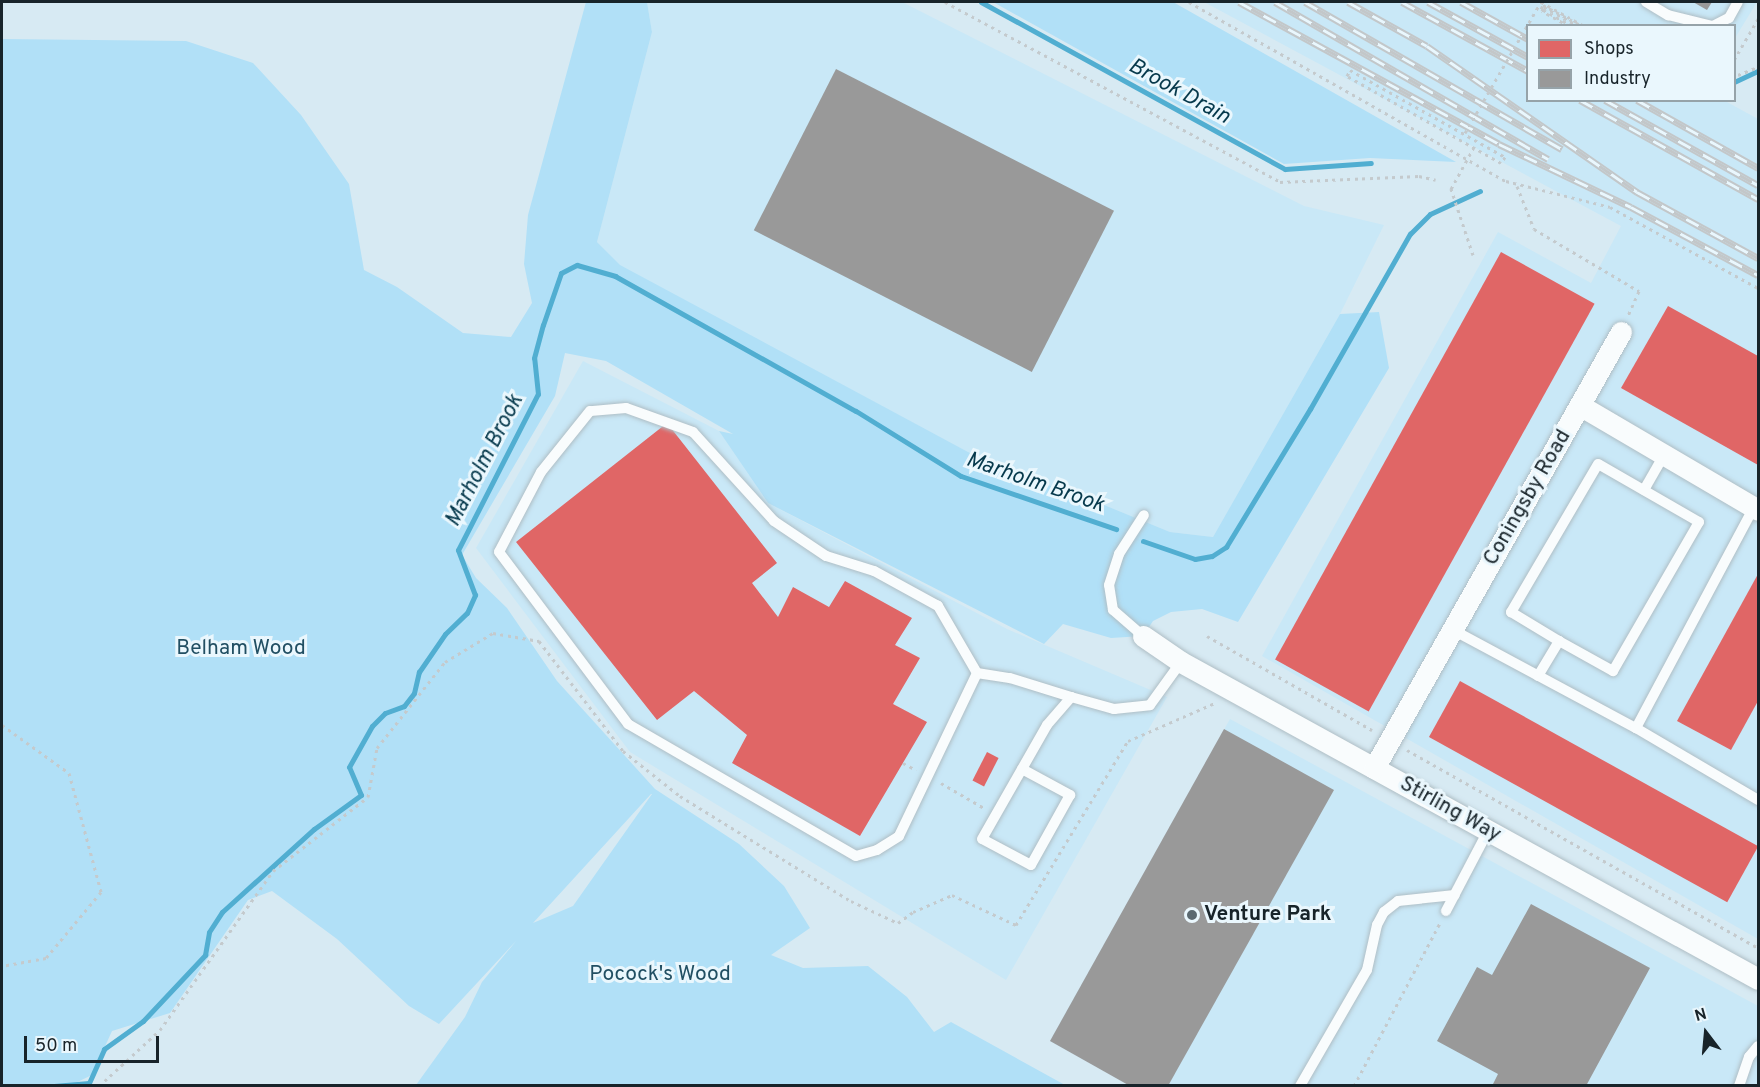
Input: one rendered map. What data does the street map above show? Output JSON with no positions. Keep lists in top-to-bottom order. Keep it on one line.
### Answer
{"streets":{"street":["Coningsby Road","Stirling Way"]},"crossings":[["Coningsby Road","Stirling Way"]],"water":["Brook Drain","Marholm Brook"],"parks":["Belham Wood","Pocock's Wood"],"places":["Venture Park"],"legend":["Shops","Industry"],"scale_bar":"50 m","north":"top"}
